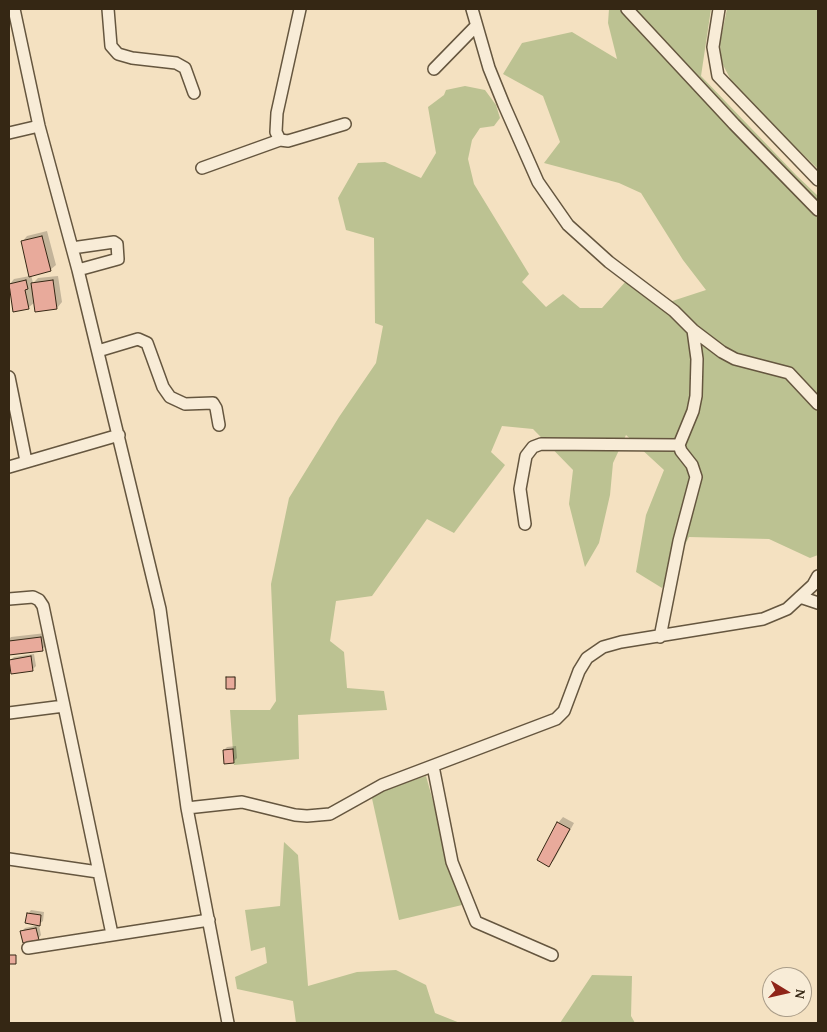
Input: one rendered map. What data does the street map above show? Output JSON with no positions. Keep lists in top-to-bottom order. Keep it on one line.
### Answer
{"north":"right"}
